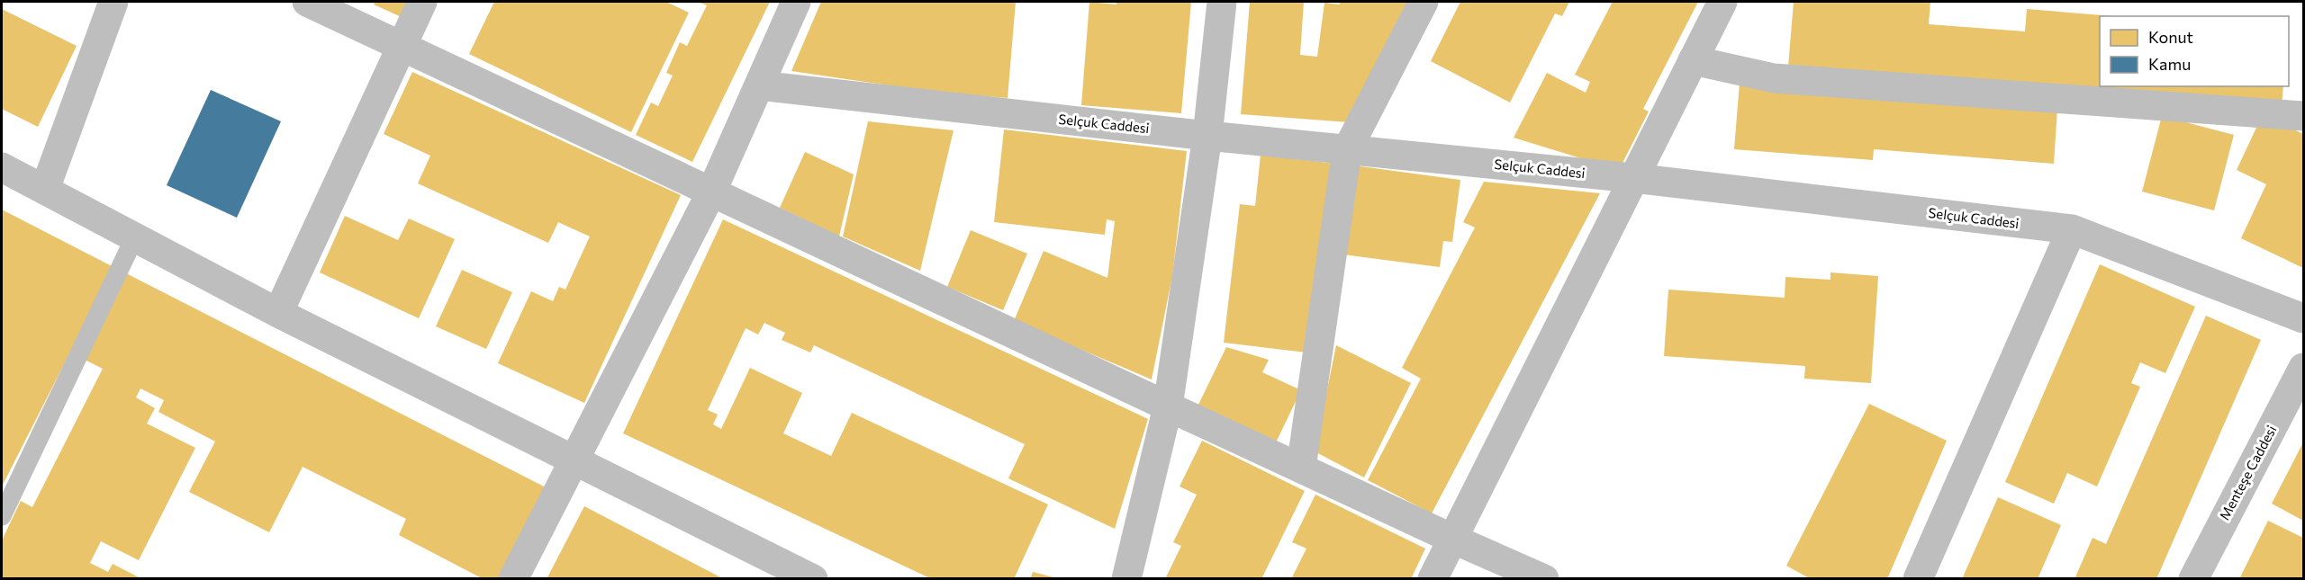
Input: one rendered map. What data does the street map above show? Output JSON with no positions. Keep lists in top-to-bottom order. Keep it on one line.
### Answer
{"streets":{"street":["Selçuk Caddesi","Menteşe Caddesi"]},"legend":["Konut","Kamu"]}
